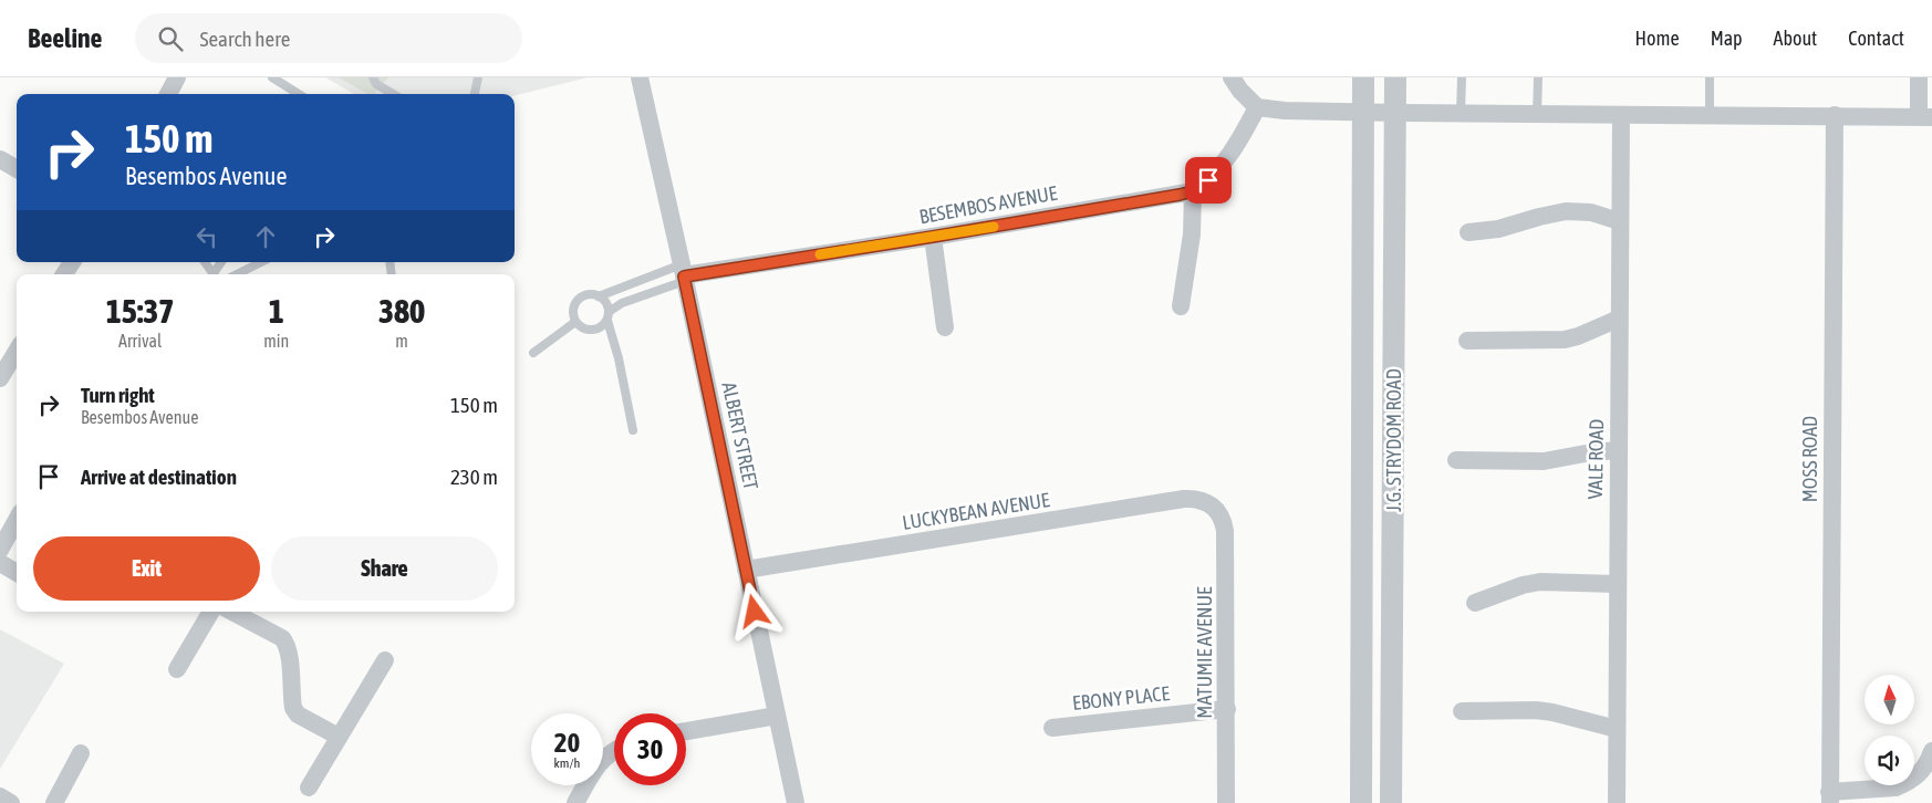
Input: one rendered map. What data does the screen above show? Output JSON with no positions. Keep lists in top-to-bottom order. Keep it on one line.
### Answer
{"streets":{"street":["BESEMBOS AVENUE","ALBERT STREET","J.G. STRYDOM ROAD","VALE ROAD","MOSS ROAD","LUCKYBEAN AVENUE","MATUMIE AVENUE","EBONY PLACE"]},"crossings":[["BESEMBOS AVENUE","ALBERT STREET"],["ALBERT STREET","LUCKYBEAN AVENUE"],["LUCKYBEAN AVENUE","MATUMIE AVENUE"],["MATUMIE AVENUE","EBONY PLACE"]],"north":"top","page":{"header":"Beeline","search":"Search here","nav":["Home","Map","About","Contact"],"turn":["150 m","Besembos Avenue"],"eta":["15:37","Arrival","1","min","380","m"],"list":[{"name":"Turn right","note":"Besembos Avenue","value":"150 m"},{"name":"Arrive at destination","value":"230 m"}],"buttons":["Exit","Share"],"speed":"20 km/h","limit":"30"}}
